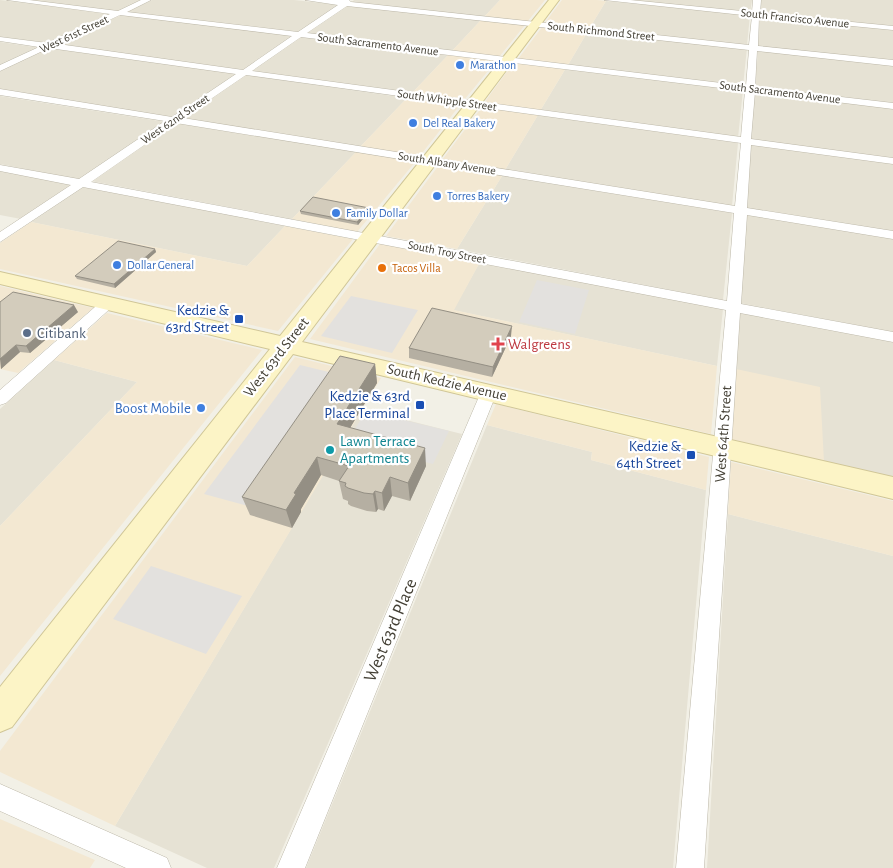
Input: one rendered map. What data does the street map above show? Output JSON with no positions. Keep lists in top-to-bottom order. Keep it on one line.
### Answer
{"streets":{"main road":["West 63rd Street","South Kedzie Avenue"],"street":["South Francisco Avenue","South Richmond Street","West 61st Street","South Sacramento Avenue","South Whipple Street","West 62nd Street","South Albany Avenue","South Troy Street","West 64th Street","West 63rd Place"]},"crossings":[["South Francisco Avenue","West 64th Street"],["South Richmond Street","West 62nd Street"],["South Richmond Street","West 63rd Street"],["South Richmond Street","West 64th Street"],["West 61st Street","South Sacramento Avenue"],["West 61st Street","South Whipple Street"],["South Sacramento Avenue","West 62nd Street"],["South Sacramento Avenue","West 63rd Street"],["South Sacramento Avenue","West 64th Street"],["South Whipple Street","West 62nd Street"],["South Whipple Street","West 63rd Street"],["South Whipple Street","West 64th Street"],["West 62nd Street","South Albany Avenue"],["West 62nd Street","South Troy Street"],["South Albany Avenue","West 63rd Street"],["South Albany Avenue","West 64th Street"],["South Troy Street","West 63rd Street"],["South Troy Street","West 64th Street"],["West 63rd Street","South Kedzie Avenue"],["South Kedzie Avenue","West 64th Street"],["South Kedzie Avenue","West 63rd Place"]],"places":{"other":["Marathon","Del Real Bakery","Torres Bakery","Family Dollar","Dollar General","Tacos Villa","Citibank","Boost Mobile","Lawn Terrace Apartments"],"transit":["Kedzie & 63rd Street","Kedzie & 63rd Place Terminal","Kedzie & 64th Street"],"health":["Walgreens"]}}
